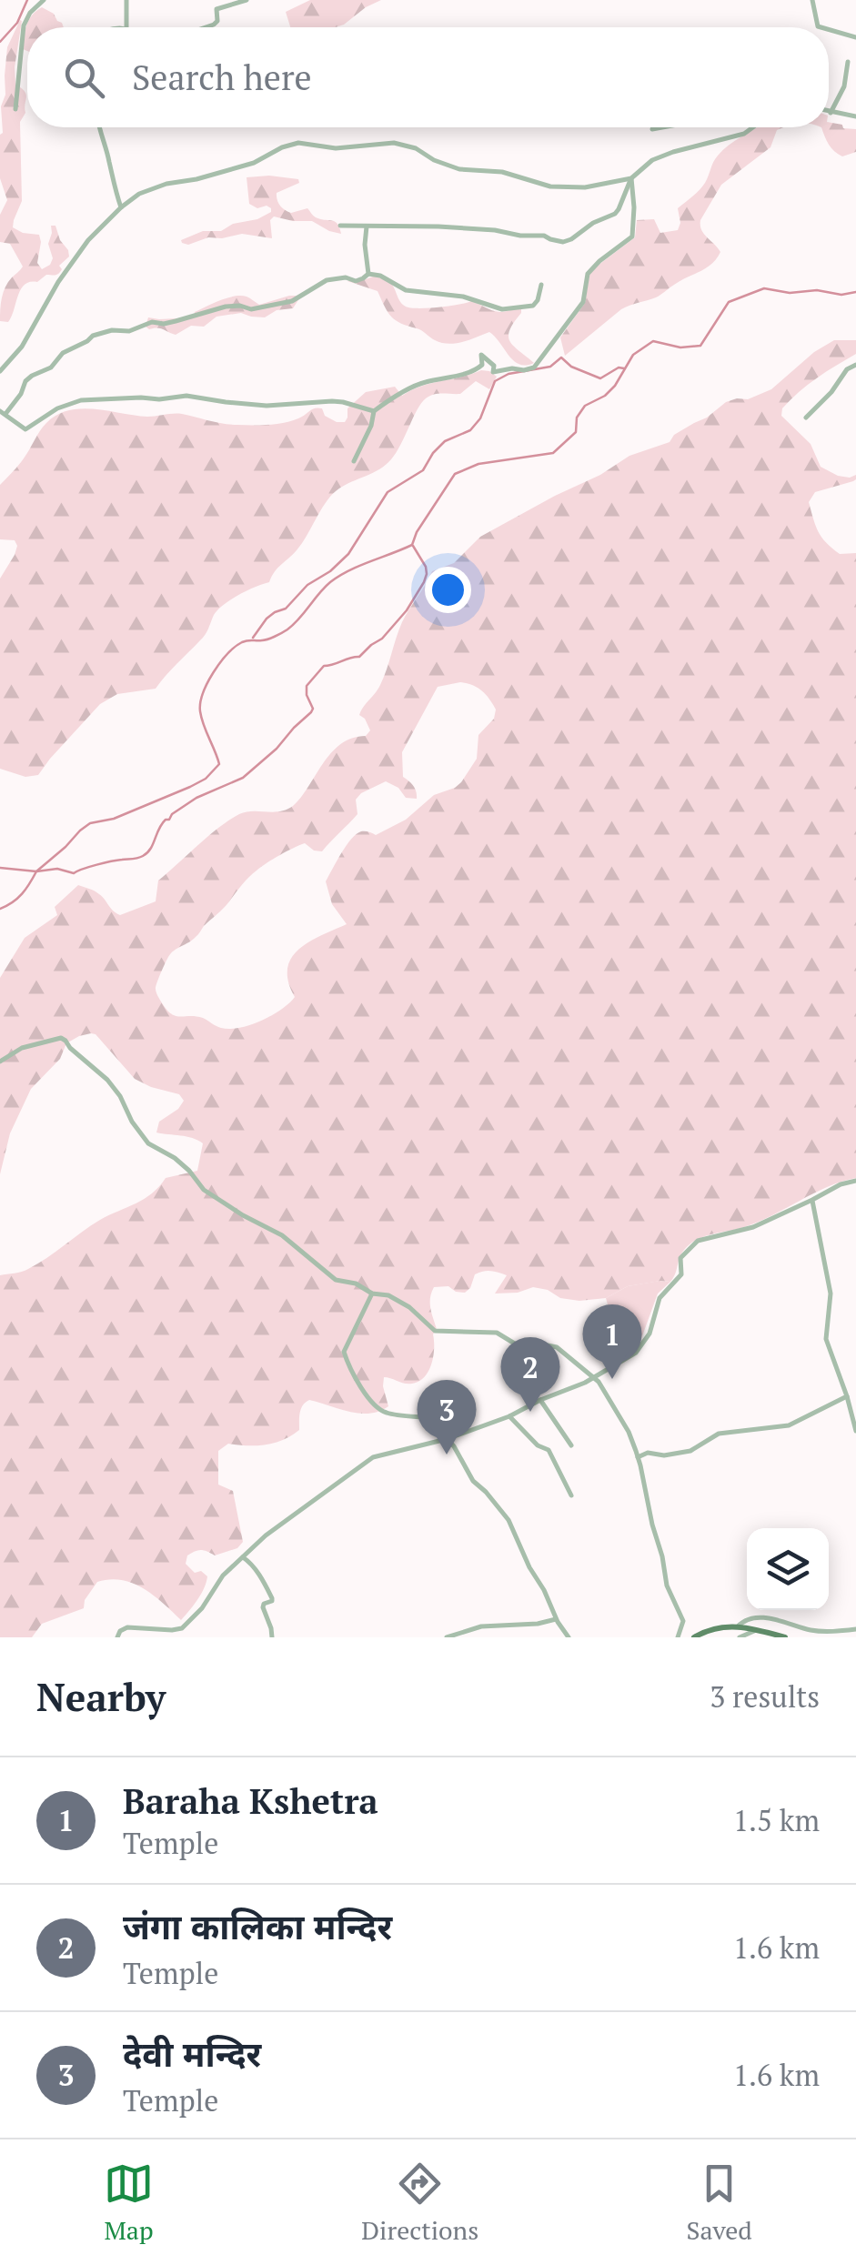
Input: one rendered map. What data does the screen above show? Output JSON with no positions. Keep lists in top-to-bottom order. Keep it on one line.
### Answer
{"page":{"search":"Search here","pins":["1","2","3"],"heading":["Nearby","3 results"],"list":[{"mark":"1","name":"Baraha Kshetra","note":"Temple","value":"1.5 km"},{"mark":"2","name":"जंगा कालिका मन्दिर","note":"Temple","value":"1.6 km"},{"mark":"3","name":"देवी मन्दिर","note":"Temple","value":"1.6 km"}],"nav":["Map","Directions","Saved"]}}
